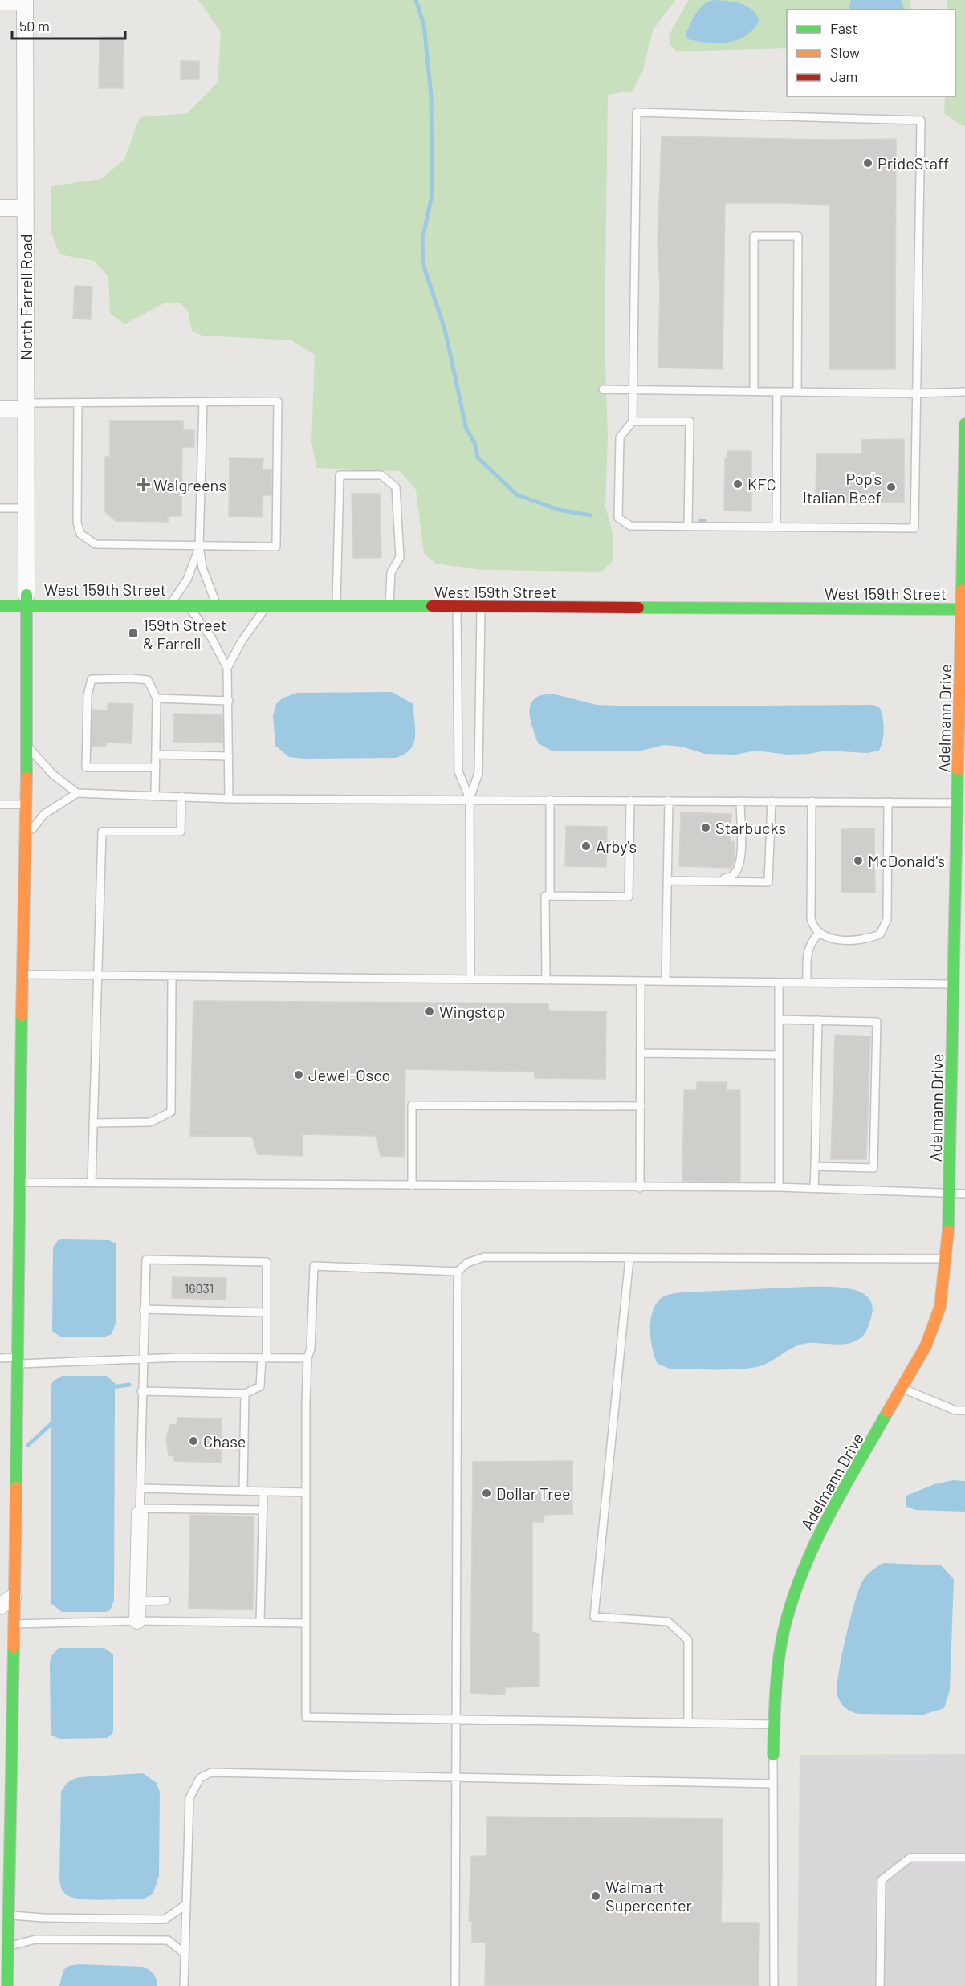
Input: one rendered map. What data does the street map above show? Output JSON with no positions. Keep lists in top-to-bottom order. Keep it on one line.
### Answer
{"streets":{"street":["North Farrell Road","West 159th Street","Adelmann Drive"]},"crossings":[["North Farrell Road","West 159th Street"],["West 159th Street","Adelmann Drive"]],"places":{"other":["PrideStaff","KFC","Pop's Italian Beef","Starbucks","Arby's","McDonald's","Wingstop","Jewel-Osco","Chase","Dollar Tree","Walmart Supercenter"],"health":["Walgreens"],"transit":["159th Street & Farrell"]},"house_numbers":["16031"],"legend":["Fast","Slow","Jam"],"scale_bar":"50 m"}
